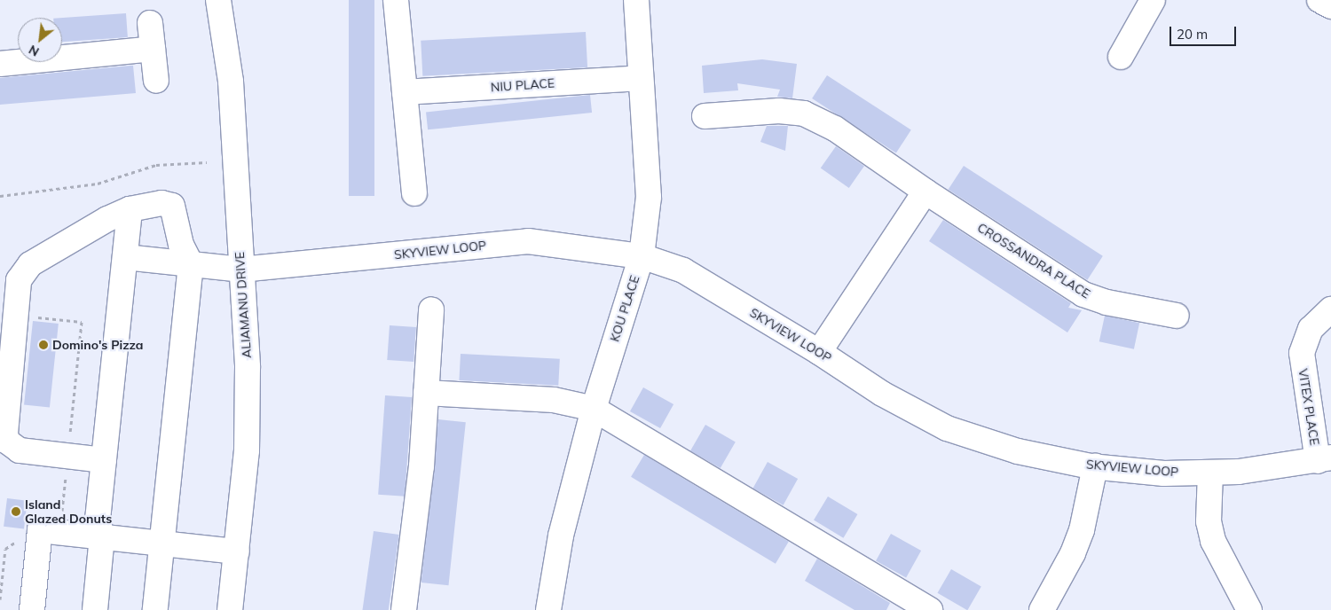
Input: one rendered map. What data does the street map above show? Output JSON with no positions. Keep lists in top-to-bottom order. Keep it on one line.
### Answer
{"streets":{"street":["NIU PLACE","SKYVIEW LOOP","CROSSANDRA PLACE","ALIAMANU DRIVE","KOU PLACE","VITEX PLACE"]},"crossings":[["NIU PLACE","KOU PLACE"],["SKYVIEW LOOP","ALIAMANU DRIVE"],["SKYVIEW LOOP","KOU PLACE"],["SKYVIEW LOOP","VITEX PLACE"]],"places":["Domino's Pizza","Island Glazed Donuts"],"scale_bar":"20 m","north":"bottom left"}
